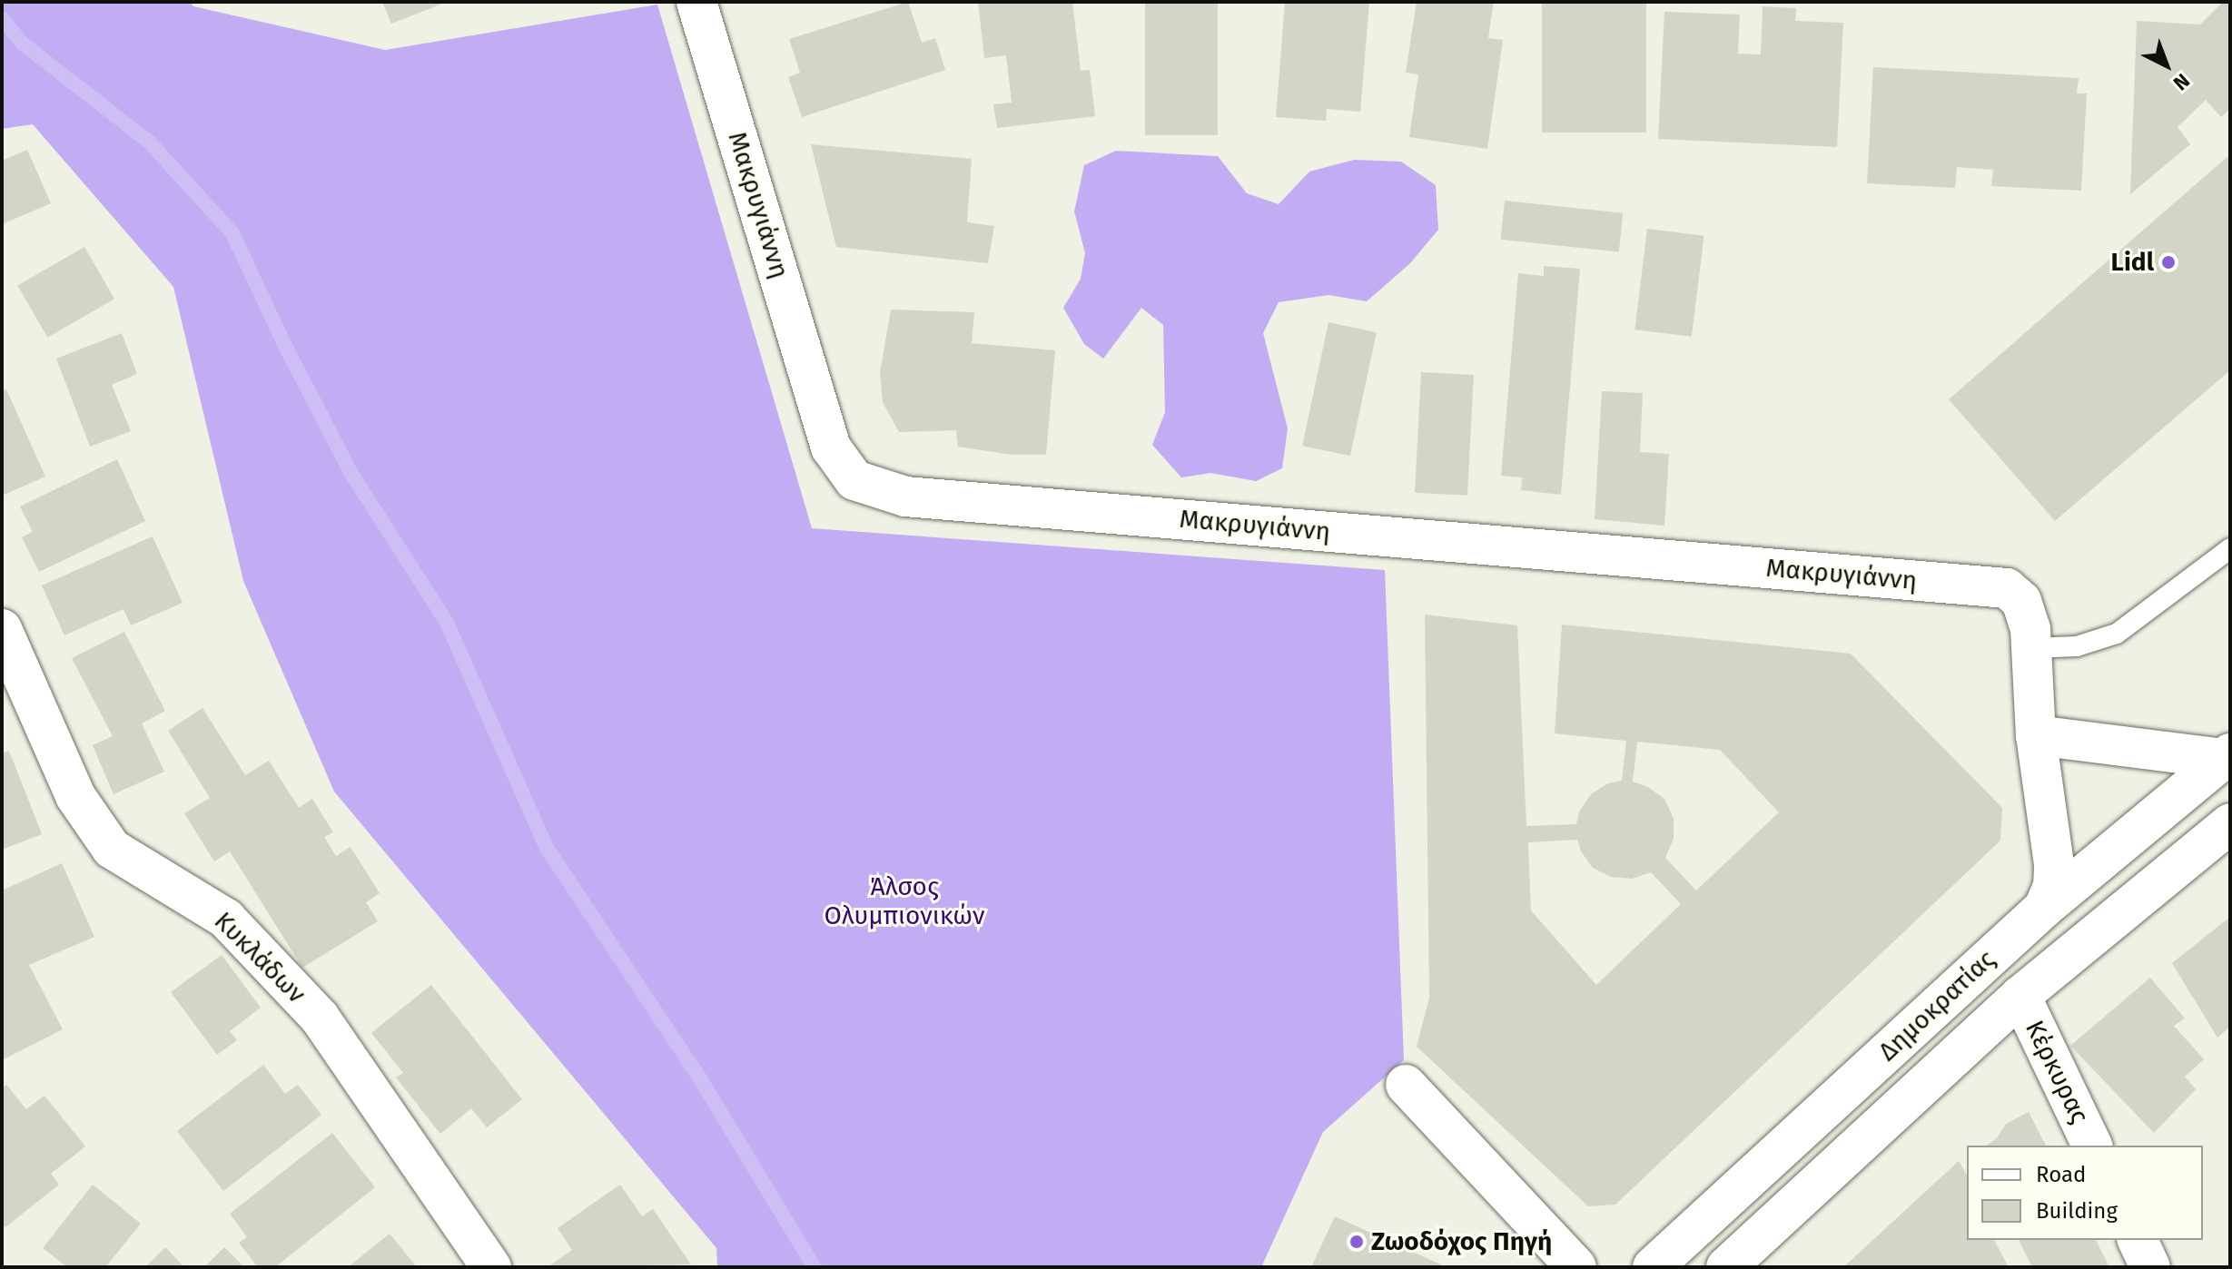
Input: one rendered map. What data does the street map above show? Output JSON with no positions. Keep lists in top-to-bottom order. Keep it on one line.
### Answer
{"streets":{"street":["Μακρυγιάννη","Κυκλάδων","Δημοκρατίας","Κέρκυρας"]},"crossings":[["Μακρυγιάννη","Δημοκρατίας"],["Δημοκρατίας","Κέρκυρας"]],"parks":["Άλσος Ολυμπιονικών"],"places":["Lidl","Ζωοδόχος Πηγή"],"legend":["Road","Building"],"north":"bottom right"}
